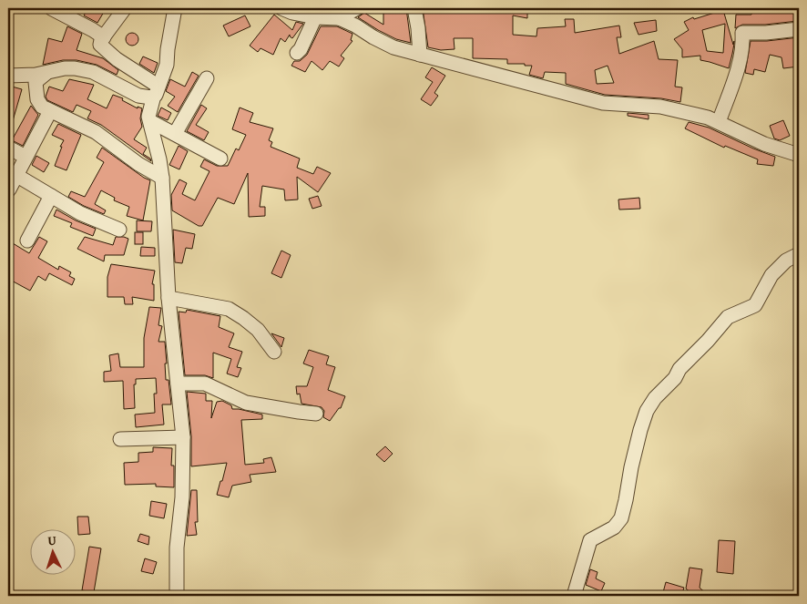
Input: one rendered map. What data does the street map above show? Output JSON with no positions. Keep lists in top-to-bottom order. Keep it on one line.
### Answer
{"north":"top"}
